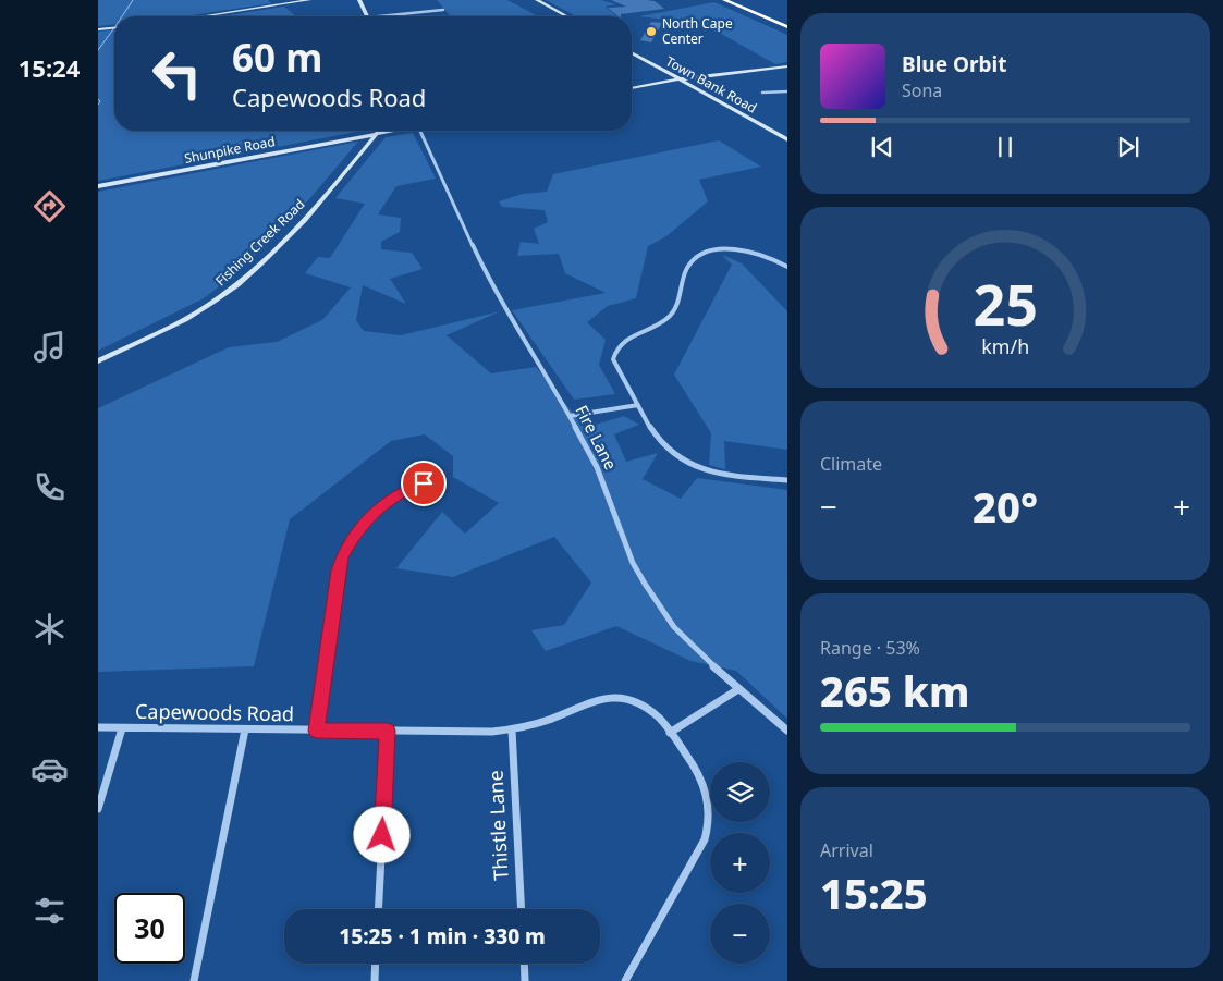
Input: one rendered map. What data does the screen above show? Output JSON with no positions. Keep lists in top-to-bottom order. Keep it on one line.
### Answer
{"streets":{"street":["Town Bank Road","Shunpike Road","Fishing Creek Road","Fire Lane","Capewoods Road","Thistle Lane"]},"crossings":[["Shunpike Road","Fishing Creek Road"],["Capewoods Road","Thistle Lane"]],"places":["North Cape Center"],"page":{"tabs":"15:24","turn":["60 m","Capewoods Road"],"song":["Blue Orbit","Sona"],"tile":["Climate",["Range · 53%","265 km"],["Arrival","15:25"]],"heat":["−","20°","+"],"map_buttons":["+","−"],"limit":"30","trip":"15:25 · 1 min · 330 m","gauge":["25","km/h"]}}
